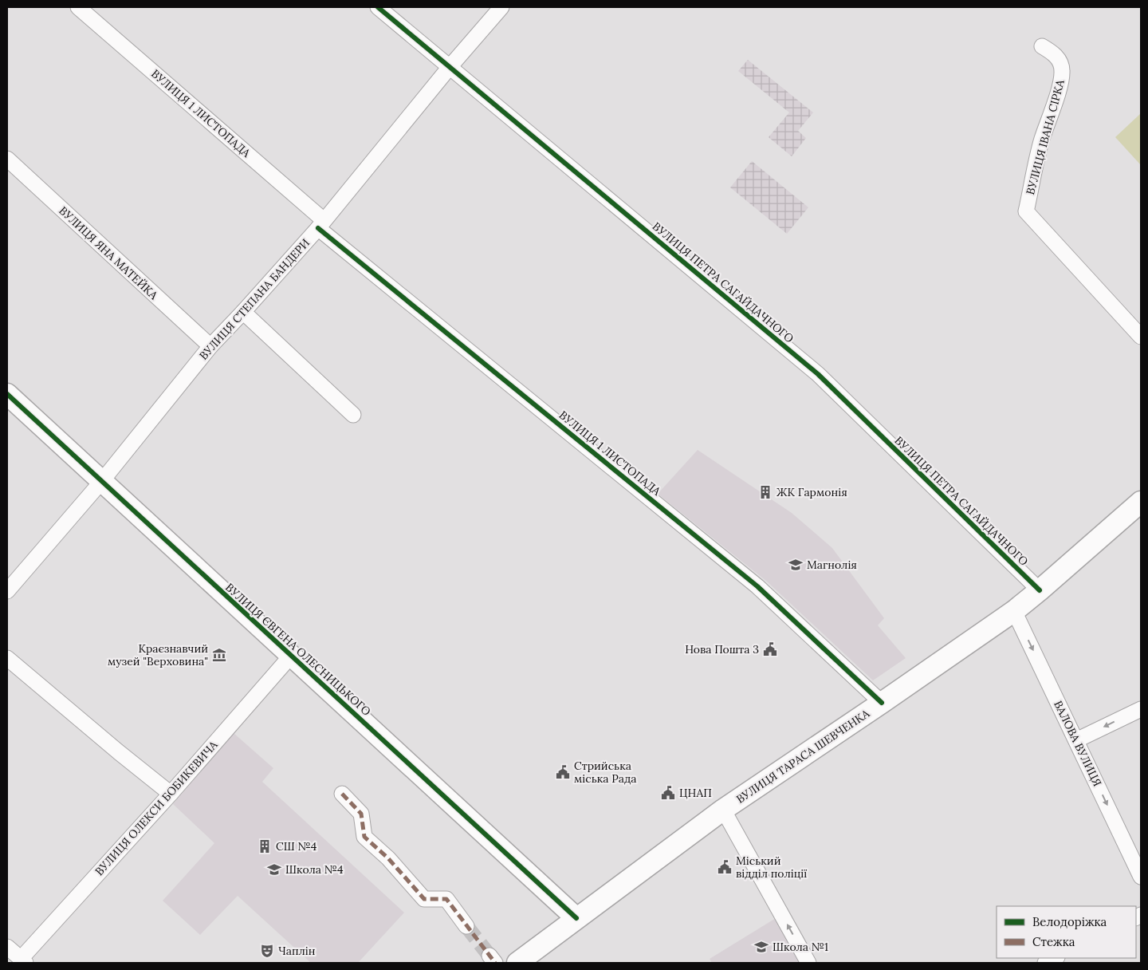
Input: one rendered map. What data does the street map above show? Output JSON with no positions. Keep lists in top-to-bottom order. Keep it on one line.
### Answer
{"streets":{"main road":["ВУЛИЦЯ ЄВГЕНА ОЛЕСНИЦЬКОГО","ВУЛИЦЯ ТАРАСА ШЕВЧЕНКА"],"street":["ВУЛИЦЯ 1 ЛИСТОПАДА","ВУЛИЦЯ ІВАНА СІРКА","ВУЛИЦЯ ЯНА МАТЕЙКА","ВУЛИЦЯ ПЕТРА САГАЙДАЧНОГО","ВУЛИЦЯ СТЕПАНА БАНДЕРИ","ВАЛОВА ВУЛИЦЯ","ВУЛИЦЯ ОЛЕКСИ БОБИКЕВИЧА"]},"crossings":[["ВУЛИЦЯ 1 ЛИСТОПАДА","ВУЛИЦЯ СТЕПАНА БАНДЕРИ"],["ВУЛИЦЯ 1 ЛИСТОПАДА","ВУЛИЦЯ ТАРАСА ШЕВЧЕНКА"],["ВУЛИЦЯ ЯНА МАТЕЙКА","ВУЛИЦЯ СТЕПАНА БАНДЕРИ"],["ВУЛИЦЯ ПЕТРА САГАЙДАЧНОГО","ВУЛИЦЯ СТЕПАНА БАНДЕРИ"],["ВУЛИЦЯ ПЕТРА САГАЙДАЧНОГО","ВУЛИЦЯ ТАРАСА ШЕВЧЕНКА"],["ВУЛИЦЯ СТЕПАНА БАНДЕРИ","ВУЛИЦЯ ЄВГЕНА ОЛЕСНИЦЬКОГО"],["ВУЛИЦЯ ЄВГЕНА ОЛЕСНИЦЬКОГО","ВУЛИЦЯ ТАРАСА ШЕВЧЕНКА"],["ВУЛИЦЯ ЄВГЕНА ОЛЕСНИЦЬКОГО","ВУЛИЦЯ ОЛЕКСИ БОБИКЕВИЧА"],["ВАЛОВА ВУЛИЦЯ","ВУЛИЦЯ ТАРАСА ШЕВЧЕНКА"]],"one_way":["ВАЛОВА ВУЛИЦЯ"],"places":{"building":["ЖК Гармонія","СШ №4"],"school or university":["Магнолія","Школа №4","Школа №1"],"public building":["Нова Пошта 3","Стрийська міська Рада","ЦНАП","Міський відділ поліції"],"museum":["Краєзнавчий музей \"Верховина\""],"theatre":["Чаплін"]},"legend":["Велодоріжка","Стежка"]}
